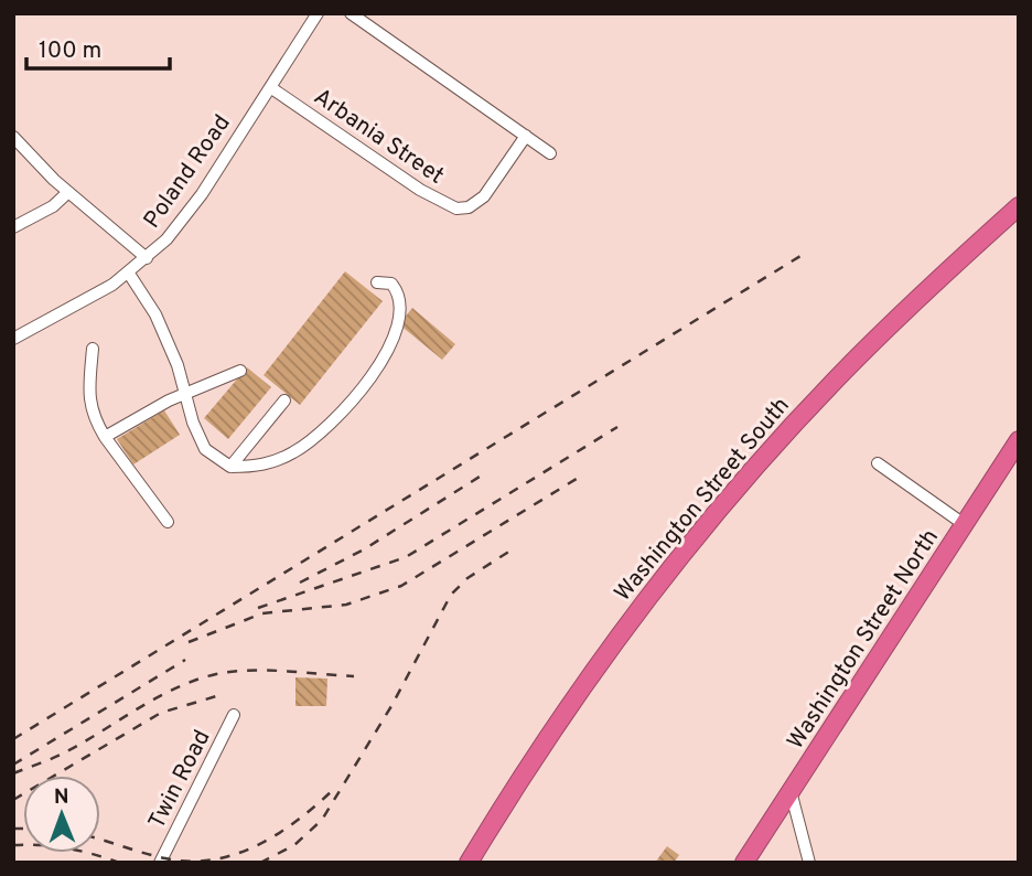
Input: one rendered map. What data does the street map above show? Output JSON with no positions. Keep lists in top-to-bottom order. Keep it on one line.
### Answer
{"streets":{"highway":["Washington Street South","Washington Street North"],"street":["Arbania Street","Poland Road","Twin Road"]},"crossings":[["Arbania Street","Poland Road"]],"scale_bar":"100 m","north":"top"}
